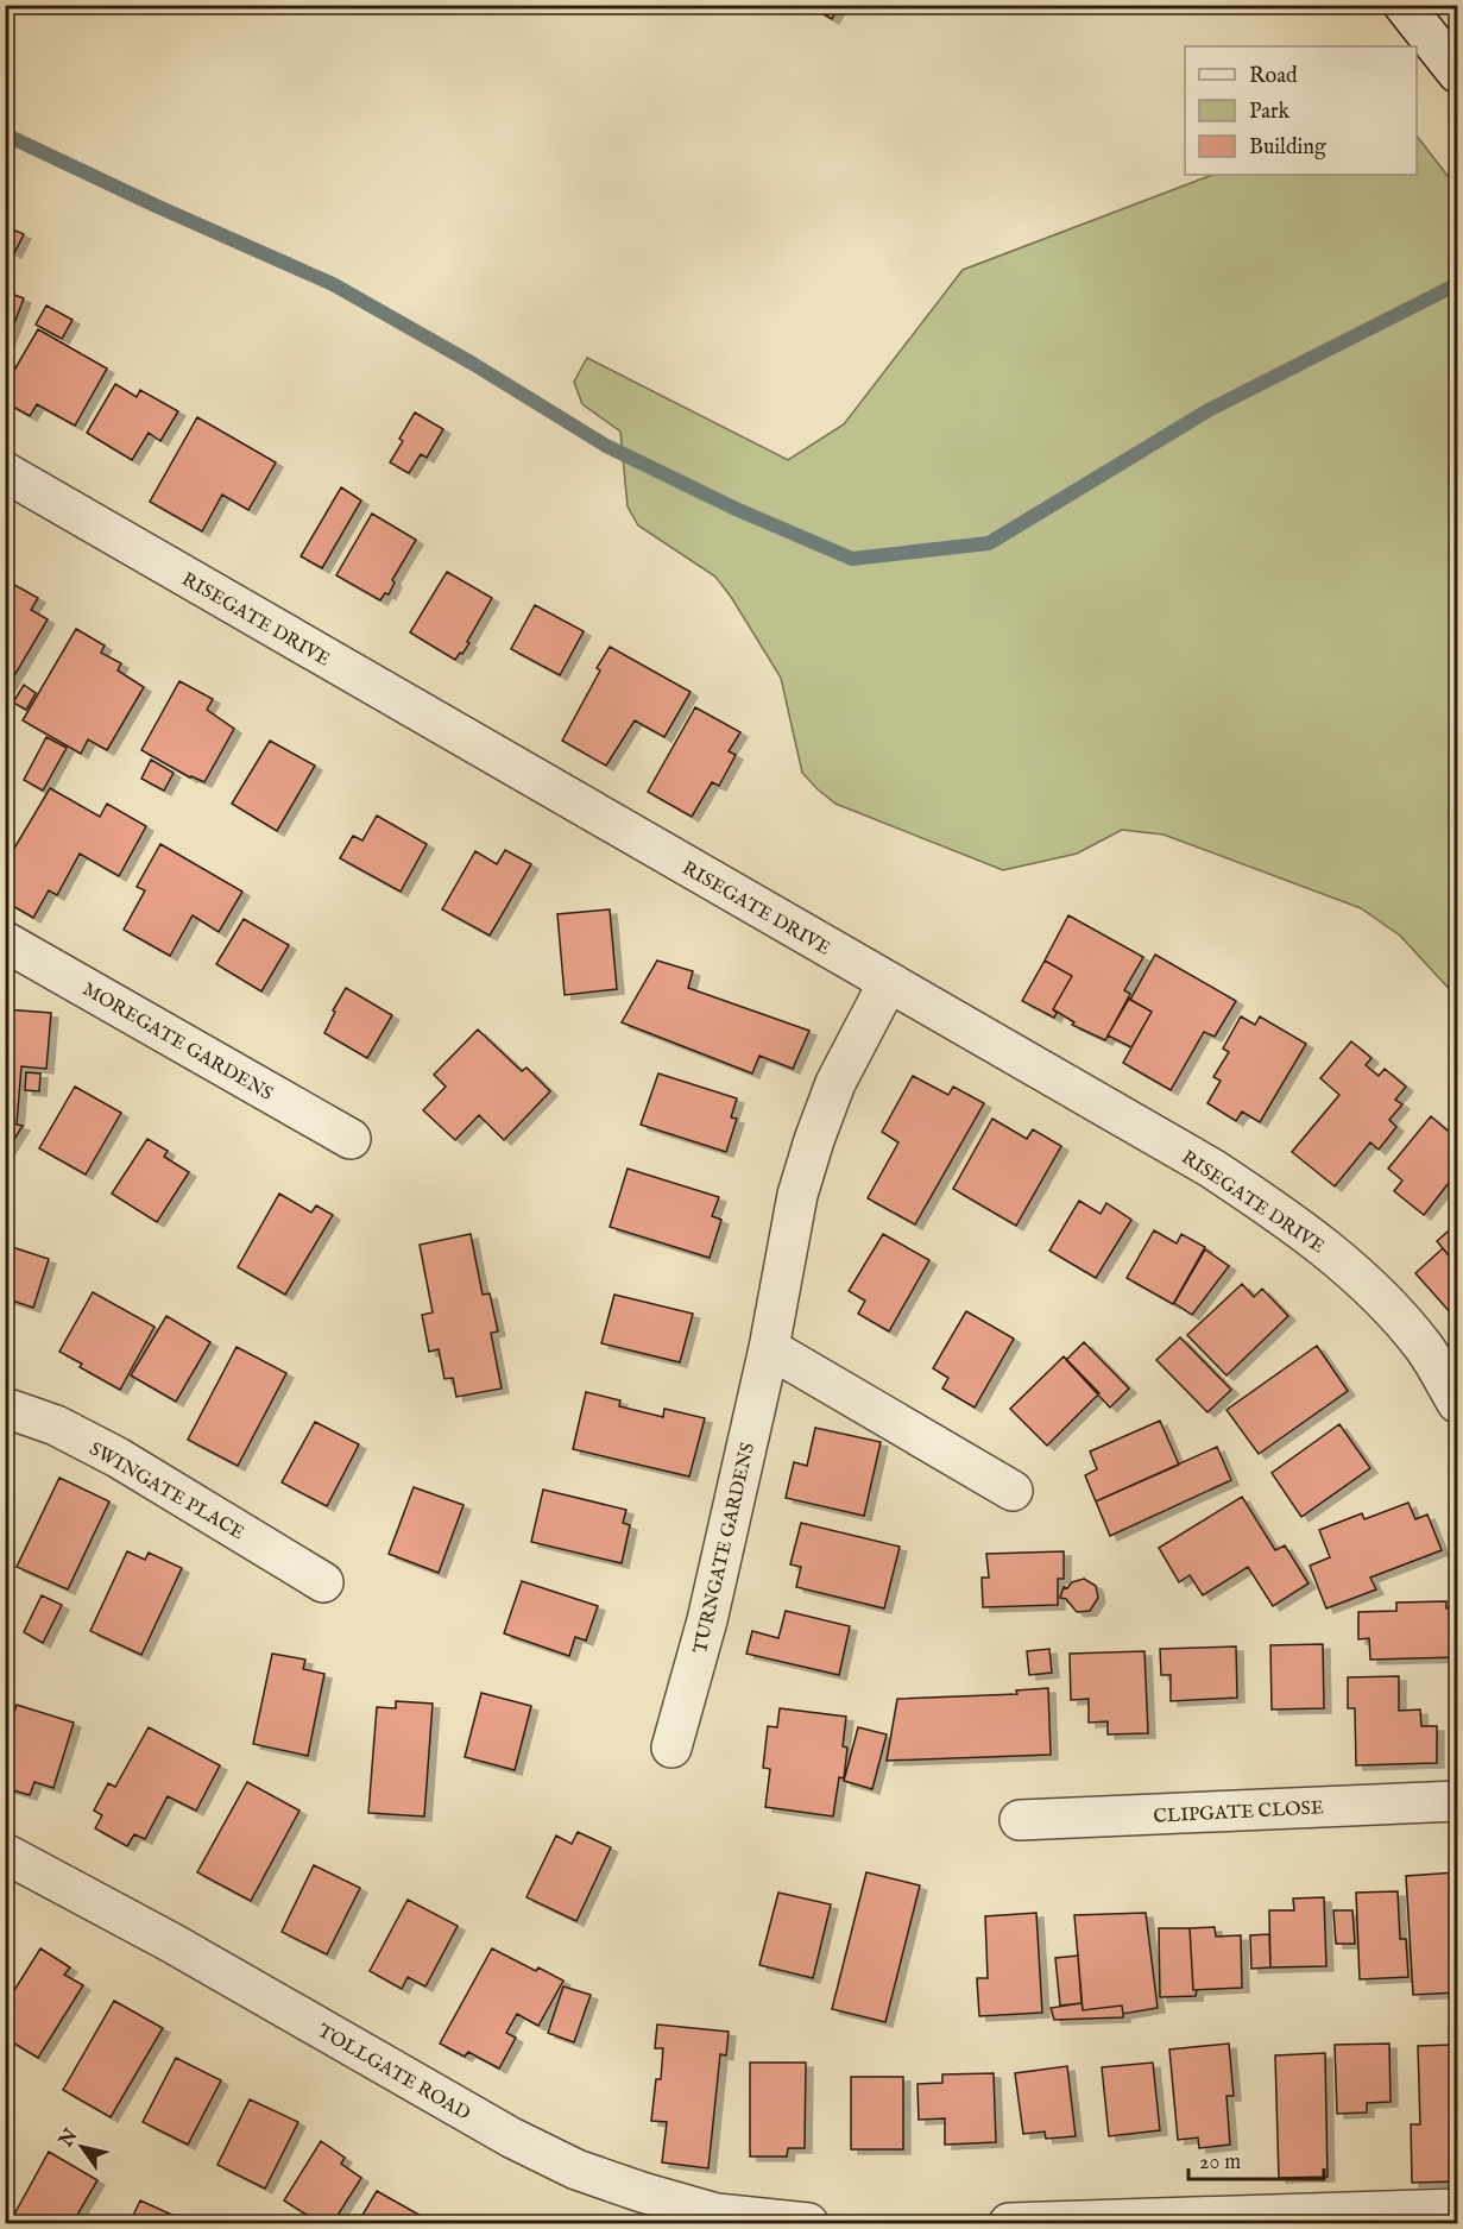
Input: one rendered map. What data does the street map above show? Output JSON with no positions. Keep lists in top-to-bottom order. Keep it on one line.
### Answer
{"streets":{"street":["RISEGATE DRIVE","MOREGATE GARDENS","SWINGATE PLACE","TURNGATE GARDENS","CLIPGATE CLOSE","TOLLGATE ROAD"]},"crossings":[["RISEGATE DRIVE","TURNGATE GARDENS"]],"legend":["Road","Park","Building"],"scale_bar":"20 m","north":"top left"}
